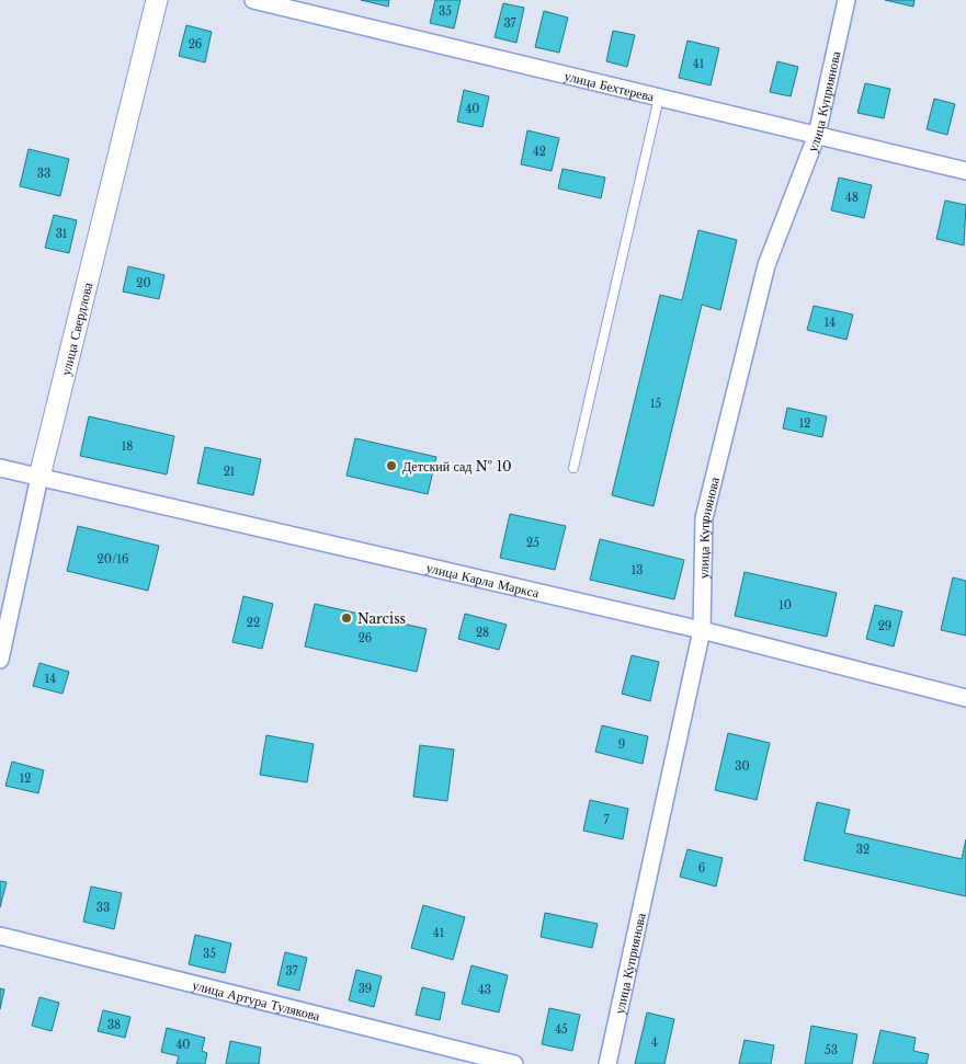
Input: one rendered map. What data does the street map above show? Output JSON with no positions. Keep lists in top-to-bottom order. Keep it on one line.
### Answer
{"streets":{"street":["улица Бехтерева","улица Куприянова","улица Свердлова","улица Карла Маркса","улица Артура Тулякова"]},"crossings":[["улица Бехтерева","улица Куприянова"],["улица Куприянова","улица Карла Маркса"],["улица Свердлова","улица Карла Маркса"]],"places":["Детский сад № 10","Narciss"],"house_numbers":["35","37","26","41","40","42","33","48","31","20","14","15","12","18","21","25","20/16","13","10","22","29","28","26","14","9","30","12","7","32","6","33","41","35","37","39","43","38","45","4","40","53"]}
